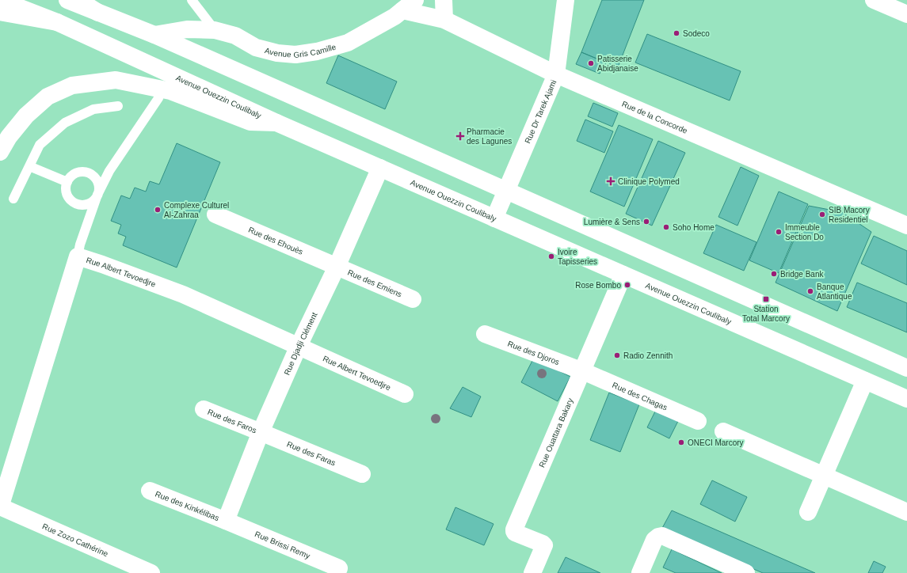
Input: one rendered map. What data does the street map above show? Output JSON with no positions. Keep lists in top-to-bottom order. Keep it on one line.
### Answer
{"streets":{"main road":["Avenue Gris Camille","Avenue Ouezzin Coulibaly","Rue Dr Tarek Ajami","Rue de la Concorde","Rue des Ehouès","Rue Albert Tevoedjre","Rue des Emiens","Rue Djadji Clément","Rue des Djoros","Rue des Chagas","Rue des Faros","Rue Ouattara Bakary","Rue des Faras","Rue des Kinkélibas","Rue Zozo Cathérine","Rue Brissi Remy"]},"crossings":[["Avenue Gris Camille","Rue de la Concorde"],["Avenue Ouezzin Coulibaly","Rue Dr Tarek Ajami"],["Avenue Ouezzin Coulibaly","Rue Djadji Clément"],["Avenue Ouezzin Coulibaly","Rue Ouattara Bakary"],["Rue Dr Tarek Ajami","Rue de la Concorde"],["Rue des Ehouès","Rue des Emiens"],["Rue des Ehouès","Rue Djadji Clément"],["Rue Albert Tevoedjre","Rue Djadji Clément"],["Rue Albert Tevoedjre","Rue Zozo Cathérine"],["Rue des Emiens","Rue Djadji Clément"],["Rue Djadji Clément","Rue des Faros"],["Rue Djadji Clément","Rue des Faras"],["Rue Djadji Clément","Rue des Kinkélibas"],["Rue Djadji Clément","Rue Brissi Remy"],["Rue des Djoros","Rue des Chagas"],["Rue des Djoros","Rue Ouattara Bakary"],["Rue des Chagas","Rue Ouattara Bakary"],["Rue des Faros","Rue des Faras"],["Rue des Kinkélibas","Rue Brissi Remy"]],"places":{"other":["Sodeco","Patisserie Abidjanaise","Complexe Culturel Al-Zahraa","SIB Macory Residentiel","Lumière & Sens","Soho Home","Immeuble Section Do","Ivoire Tapisseries","Bridge Bank","Rose Bombo","Banque Atlantique","Radio Zennith","ONECI Marcory"],"health":["Pharmacie des Lagunes","Clinique Polymed"],"transit":["Station Total Marcory"]}}
